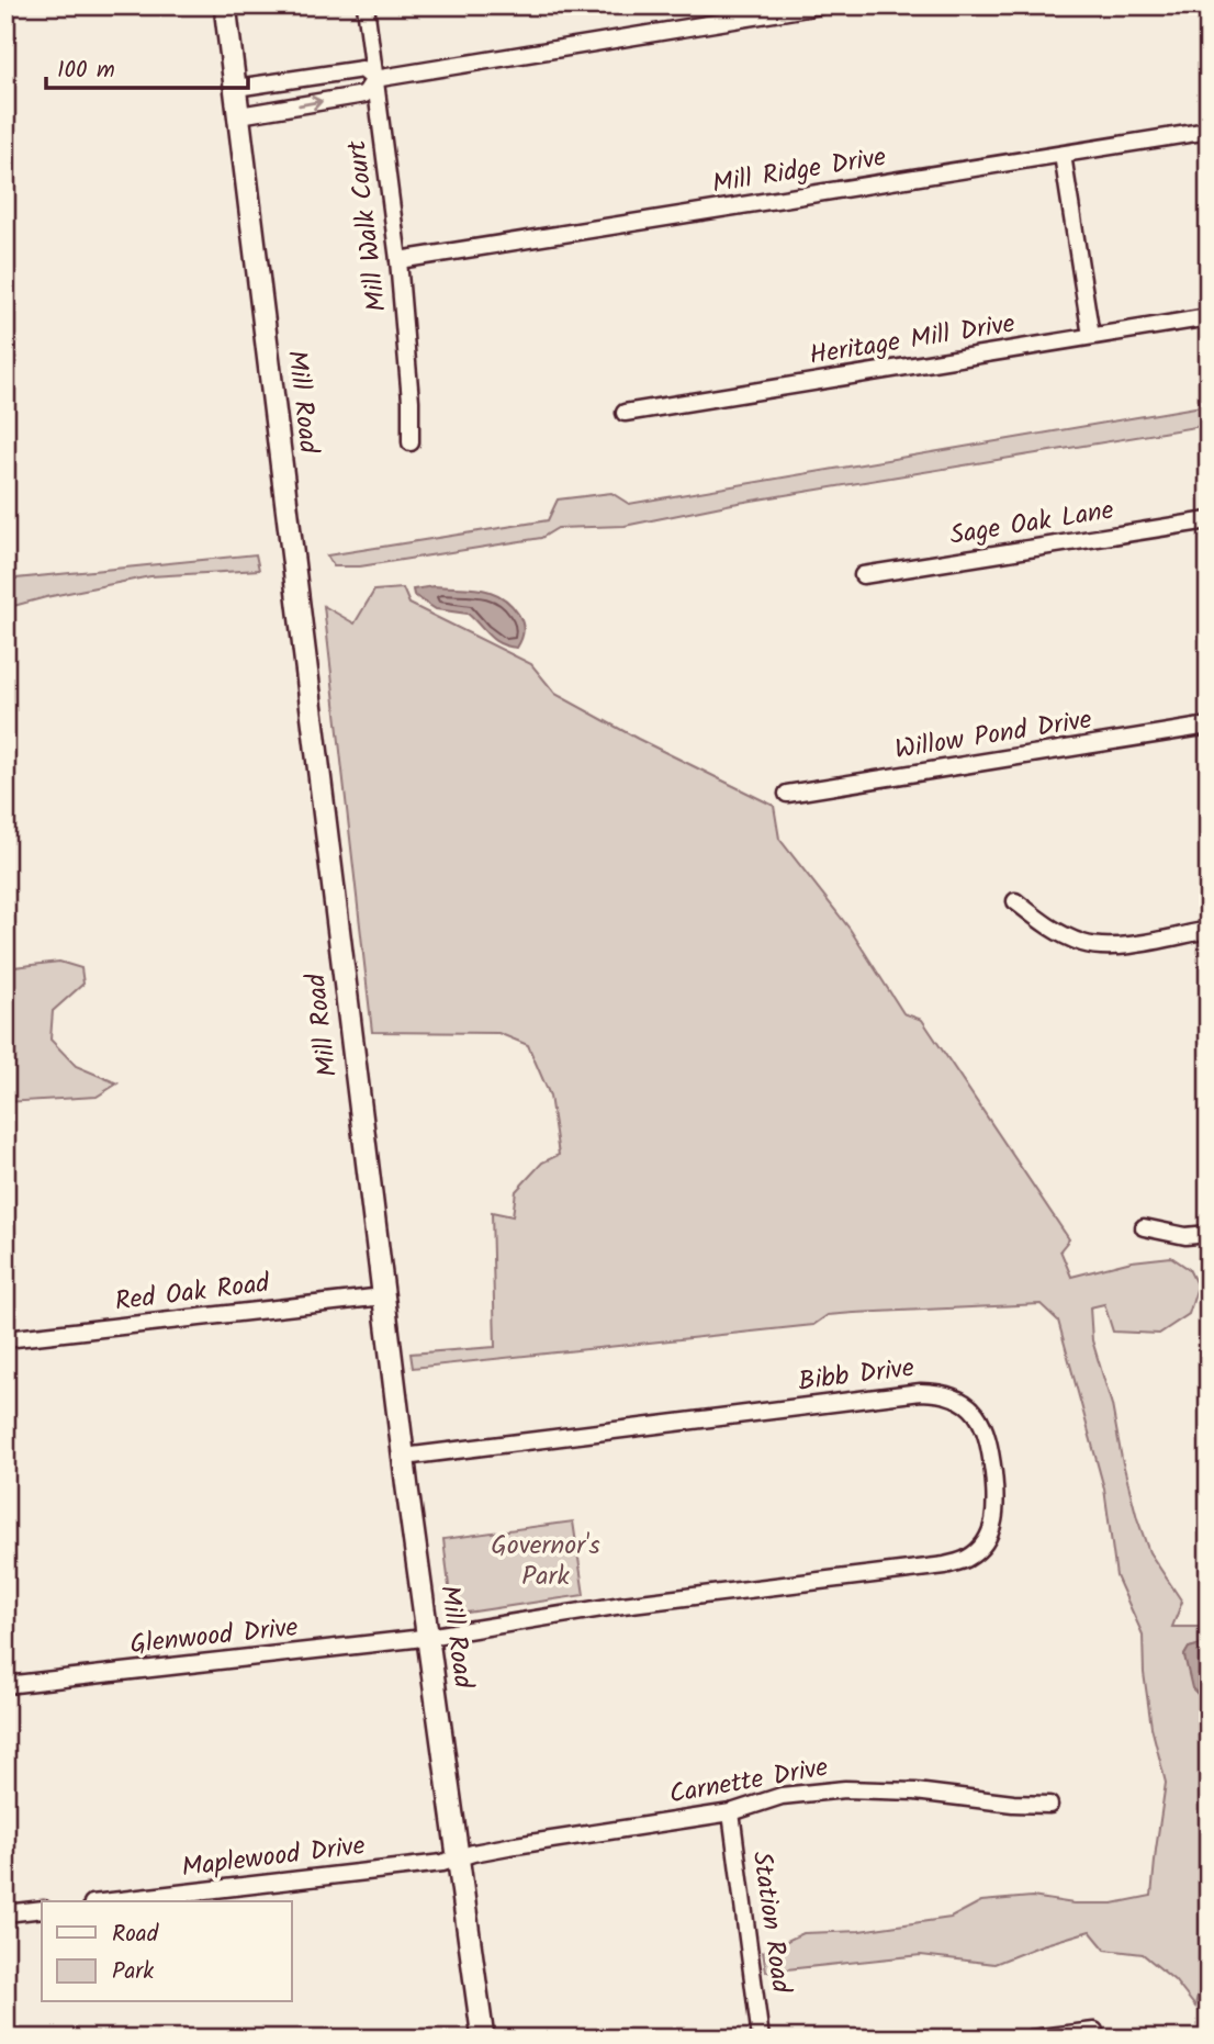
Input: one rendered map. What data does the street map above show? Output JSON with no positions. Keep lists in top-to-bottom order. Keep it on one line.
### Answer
{"streets":{"street":["Mill Ridge Drive","Mill Walk Court","Heritage Mill Drive","Mill Road","Sage Oak Lane","Willow Pond Drive","Red Oak Road","Bibb Drive","Glenwood Drive","Carnette Drive","Maplewood Drive","Station Road"]},"crossings":[["Mill Ridge Drive","Mill Walk Court"],["Mill Road","Red Oak Road"],["Mill Road","Bibb Drive"],["Mill Road","Glenwood Drive"],["Mill Road","Carnette Drive"],["Mill Road","Maplewood Drive"],["Bibb Drive","Glenwood Drive"],["Carnette Drive","Maplewood Drive"],["Carnette Drive","Station Road"]],"parks":["Governor's Park"],"legend":["Road","Park"],"scale_bar":"100 m"}
